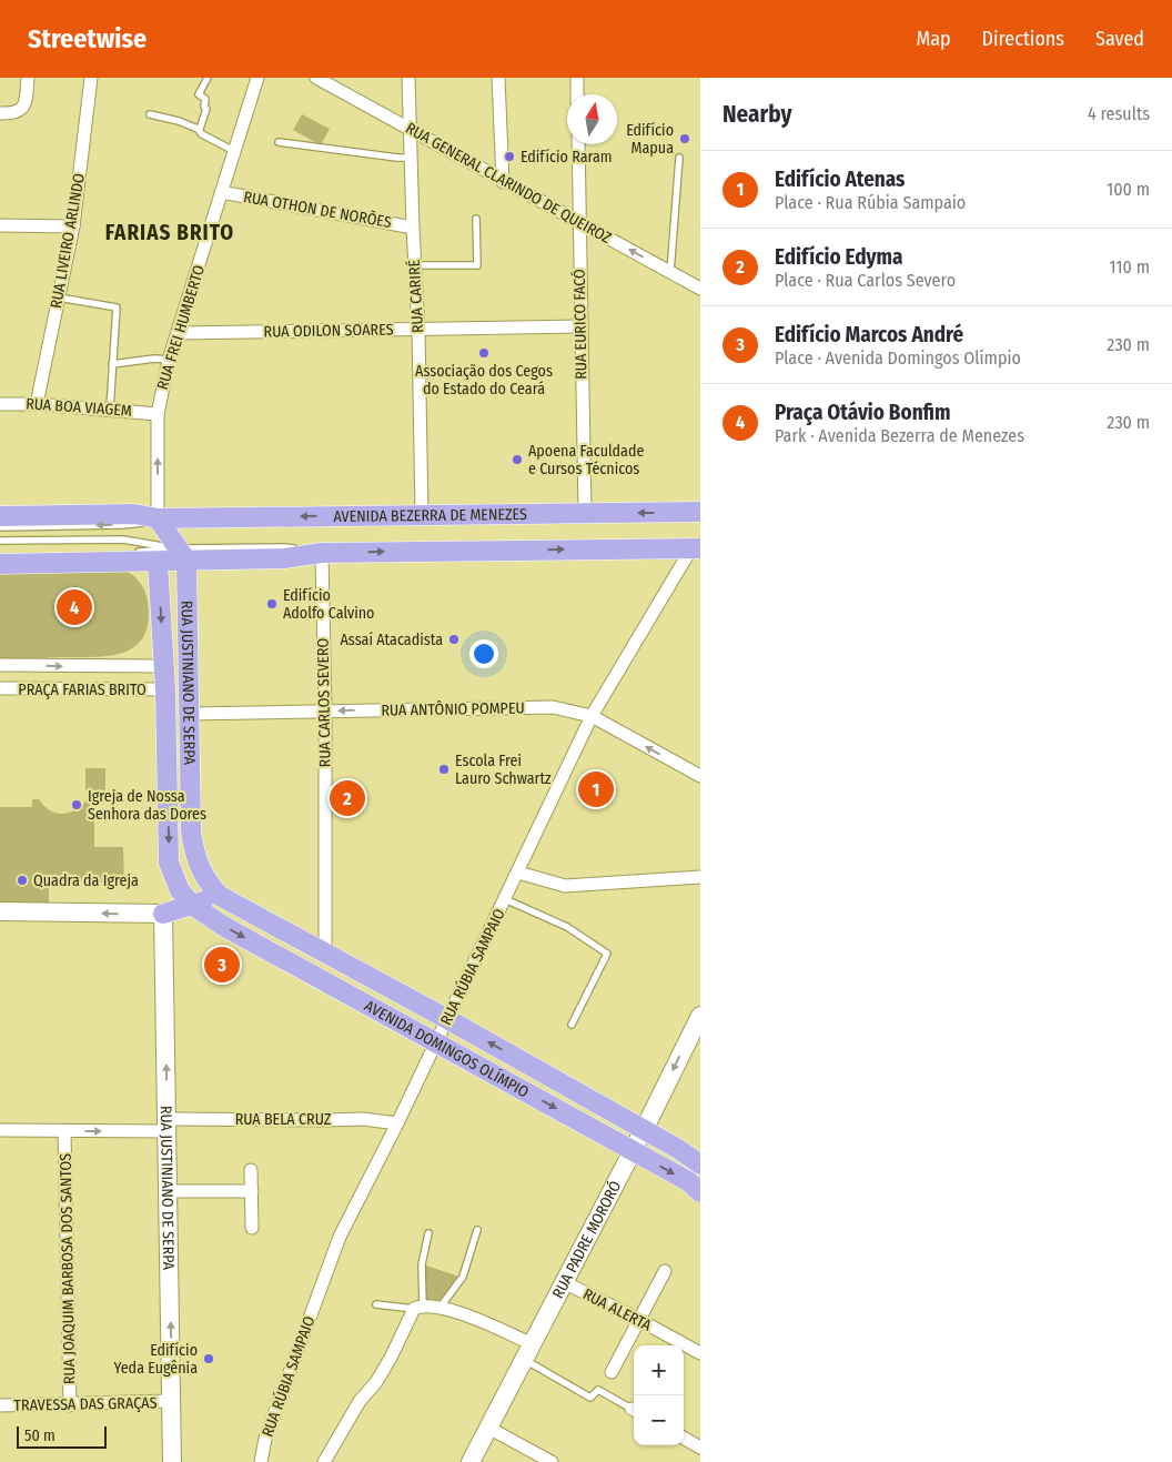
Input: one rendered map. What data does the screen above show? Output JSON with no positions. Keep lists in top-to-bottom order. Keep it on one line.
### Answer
{"streets":{"main road":["AVENIDA BEZERRA DE MENEZES","RUA JUSTINIANO DE SERPA","AVENIDA DOMINGOS OLÍMPIO"],"street":["RUA GENERAL CLARINDO DE QUEIROZ","RUA OTHON DE NORÕES","RUA LIVEIRO ARLINDO","RUA CARIRÉ","RUA EURICO FACÓ","RUA FREI HUMBERTO","RUA ODILON SOARES","RUA BOA VIAGEM","PRAÇA FARIAS BRITO","RUA CARLOS SEVERO","RUA ANTÔNIO POMPEU","RUA RÚBIA SAMPAIO","RUA BELA CRUZ","RUA PADRE MORORÓ","RUA JOAQUIM BARBOSA DOS SANTOS","RUA ALERTA","TRAVESSA DAS GRAÇAS"]},"crossings":[["RUA GENERAL CLARINDO DE QUEIROZ","RUA CARIRÉ"],["RUA GENERAL CLARINDO DE QUEIROZ","RUA EURICO FACÓ"],["RUA OTHON DE NORÕES","RUA CARIRÉ"],["RUA OTHON DE NORÕES","RUA FREI HUMBERTO"],["RUA LIVEIRO ARLINDO","RUA BOA VIAGEM"],["RUA CARIRÉ","RUA ODILON SOARES"],["RUA CARIRÉ","AVENIDA BEZERRA DE MENEZES"],["RUA EURICO FACÓ","RUA ODILON SOARES"],["RUA EURICO FACÓ","AVENIDA BEZERRA DE MENEZES"],["RUA FREI HUMBERTO","RUA ODILON SOARES"],["RUA FREI HUMBERTO","RUA BOA VIAGEM"],["RUA FREI HUMBERTO","AVENIDA BEZERRA DE MENEZES"],["RUA JUSTINIANO DE SERPA","PRAÇA FARIAS BRITO"],["RUA JUSTINIANO DE SERPA","RUA ANTÔNIO POMPEU"],["RUA JUSTINIANO DE SERPA","AVENIDA DOMINGOS OLÍMPIO"],["RUA JUSTINIANO DE SERPA","RUA BELA CRUZ"],["RUA JUSTINIANO DE SERPA","TRAVESSA DAS GRAÇAS"],["RUA CARLOS SEVERO","RUA ANTÔNIO POMPEU"],["RUA CARLOS SEVERO","AVENIDA DOMINGOS OLÍMPIO"],["RUA ANTÔNIO POMPEU","RUA RÚBIA SAMPAIO"],["RUA RÚBIA SAMPAIO","AVENIDA DOMINGOS OLÍMPIO"],["RUA RÚBIA SAMPAIO","RUA BELA CRUZ"],["AVENIDA DOMINGOS OLÍMPIO","RUA PADRE MORORÓ"],["RUA BELA CRUZ","RUA JOAQUIM BARBOSA DOS SANTOS"],["RUA PADRE MORORÓ","RUA ALERTA"],["RUA JOAQUIM BARBOSA DOS SANTOS","TRAVESSA DAS GRAÇAS"]],"one_way":["RUA ANTÔNIO POMPEU"],"districts":["FARIAS BRITO"],"places":["Edifício Mapua","Edifício Raram","Associação dos Cegos do Estado do Ceará","Apoena Faculdade e Cursos Técnicos","Edifício Adolfo Calvino","Assaí Atacadista","Escola Frei Lauro Schwartz","Igreja de Nossa Senhora das Dores","Quadra da Igreja","Edifício Yeda Eugênia"],"scale_bar":"50 m","north":"top","page":{"header":"Streetwise","nav":["Map","Directions","Saved"],"heading":["Nearby","4 results"],"list":[{"mark":"1","name":"Edifício Atenas","note":"Place · Rua Rúbia Sampaio","value":"100 m"},{"mark":"2","name":"Edifício Edyma","note":"Place · Rua Carlos Severo","value":"110 m"},{"mark":"3","name":"Edifício Marcos André","note":"Place · Avenida Domingos Olímpio","value":"230 m"},{"mark":"4","name":"Praça Otávio Bonfim","note":"Park · Avenida Bezerra de Menezes","value":"230 m"}],"pins":["4","1","2","3"],"map_buttons":["+","−"],"scale":"50 m"}}
